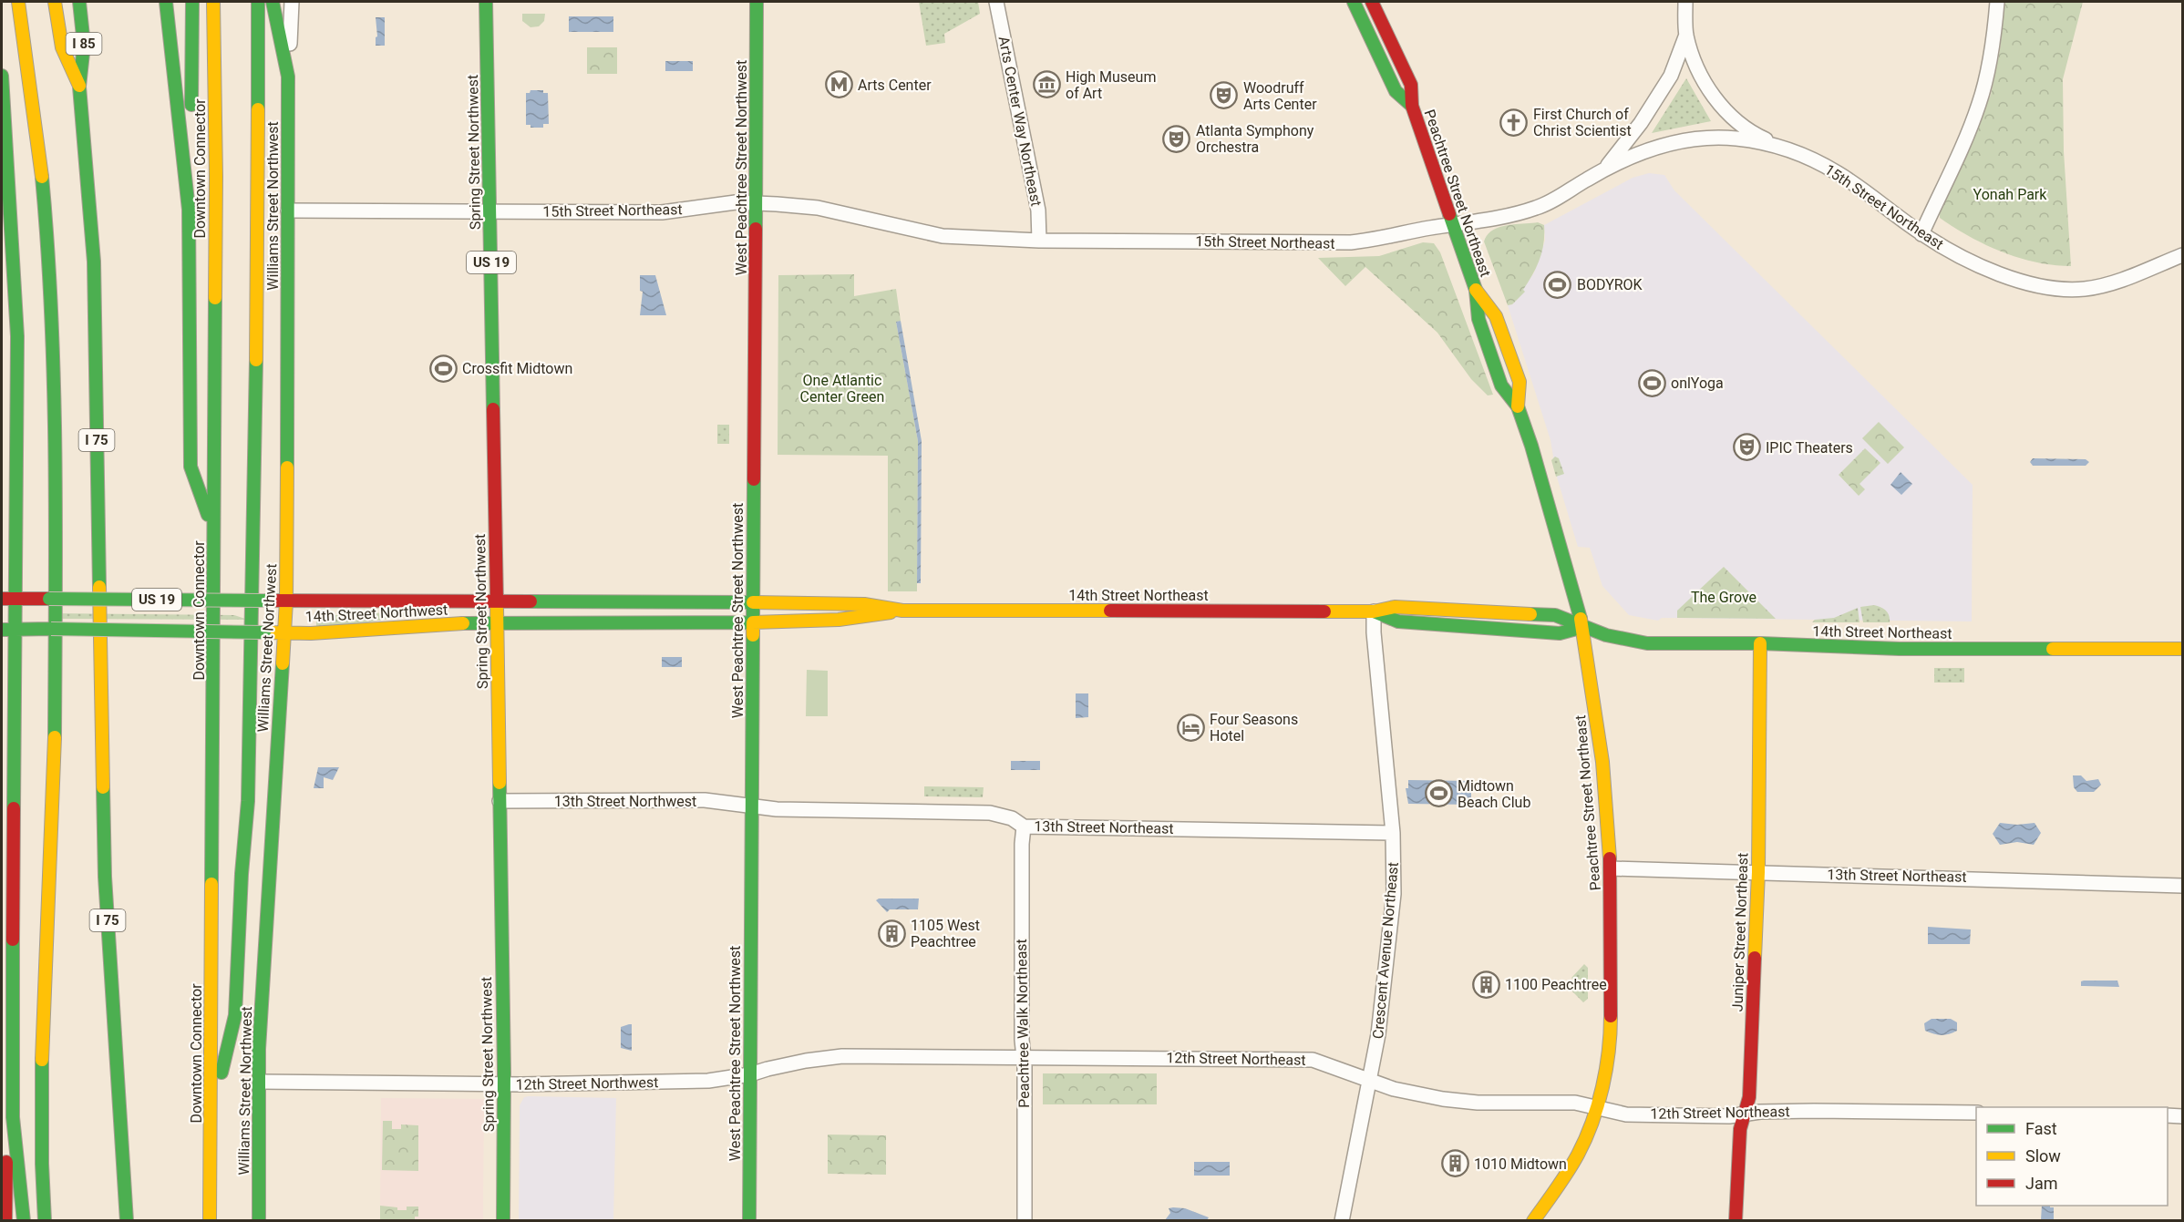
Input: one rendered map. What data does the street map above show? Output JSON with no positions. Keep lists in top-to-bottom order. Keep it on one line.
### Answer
{"streets":{"main road":["I 85","Spring Street Northwest","West Peachtree Street Northwest","Downtown Connector","Peachtree Street Northeast","Williams Street Northwest","US 19","I 75","14th Street Northeast","14th Street Northwest","Juniper Street Northeast"],"street":["Arts Center Way Northeast","15th Street Northeast","13th Street Northwest","13th Street Northeast","Crescent Avenue Northeast","Peachtree Walk Northeast","12th Street Northeast","12th Street Northwest"]},"crossings":[["I 85","I 75"],["Arts Center Way Northeast","15th Street Northeast"],["Spring Street Northwest","15th Street Northeast"],["Spring Street Northwest","14th Street Northwest"],["Spring Street Northwest","13th Street Northwest"],["Spring Street Northwest","12th Street Northwest"],["West Peachtree Street Northwest","15th Street Northeast"],["West Peachtree Street Northwest","14th Street Northeast"],["West Peachtree Street Northwest","14th Street Northwest"],["West Peachtree Street Northwest","13th Street Northwest"],["West Peachtree Street Northwest","13th Street Northeast"],["West Peachtree Street Northwest","12th Street Northeast"],["West Peachtree Street Northwest","12th Street Northwest"],["Peachtree Street Northeast","15th Street Northeast"],["Peachtree Street Northeast","14th Street Northeast"],["Peachtree Street Northeast","13th Street Northeast"],["Peachtree Street Northeast","12th Street Northeast"],["Williams Street Northwest","15th Street Northeast"],["Williams Street Northwest","14th Street Northwest"],["Williams Street Northwest","12th Street Northwest"],["14th Street Northeast","14th Street Northwest"],["14th Street Northeast","Juniper Street Northeast"],["14th Street Northeast","Crescent Avenue Northeast"],["13th Street Northwest","13th Street Northeast"],["13th Street Northeast","Juniper Street Northeast"],["13th Street Northeast","Crescent Avenue Northeast"],["13th Street Northeast","Peachtree Walk Northeast"],["Juniper Street Northeast","12th Street Northeast"],["Crescent Avenue Northeast","12th Street Northeast"],["Peachtree Walk Northeast","12th Street Northeast"],["12th Street Northeast","12th Street Northwest"]],"parks":["Yonah Park","One Atlantic Center Green","The Grove"],"places":{"metro station":["Arts Center"],"museum":["High Museum of Art"],"theatre":["Woodruff Arts Center","Atlanta Symphony Orchestra","IPIC Theaters"],"church":["First Church of Christ Scientist"],"sports":["BODYROK","Crossfit Midtown","onlYoga","Midtown Beach Club"],"hotel":["Four Seasons Hotel"],"building":["1105 West Peachtree","1100 Peachtree","1010 Midtown"]},"legend":["Fast","Slow","Jam"]}
